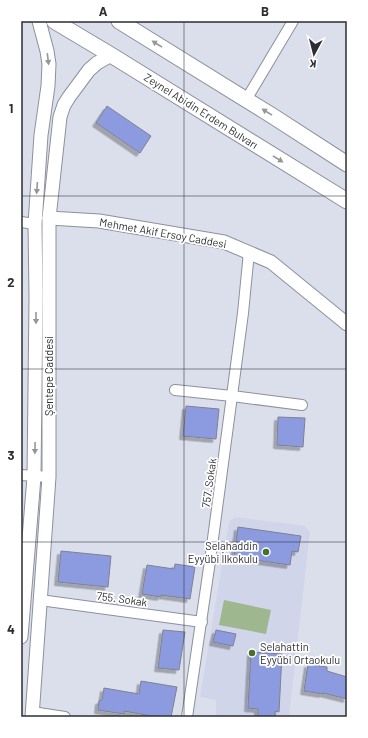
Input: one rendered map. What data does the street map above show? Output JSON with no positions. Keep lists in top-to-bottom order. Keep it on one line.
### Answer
{"streets":{"main road":["Zeynel Abidin Erdem Bulvarı"],"street":["Mehmet Akif Ersoy Caddesi","Şentepe Caddesi","757. Sokak","755. Sokak"]},"crossings":[["Zeynel Abidin Erdem Bulvarı","Şentepe Caddesi"],["Mehmet Akif Ersoy Caddesi","Şentepe Caddesi"],["Mehmet Akif Ersoy Caddesi","757. Sokak"],["Şentepe Caddesi","755. Sokak"],["757. Sokak","755. Sokak"]],"places":["Selahaddin Eyyübi İlkokulu","Selahattin Eyyübi Ortaokulu"],"north":"bottom","grid":{"columns":["A","B"],"rows":["1","2","3","4"]}}
